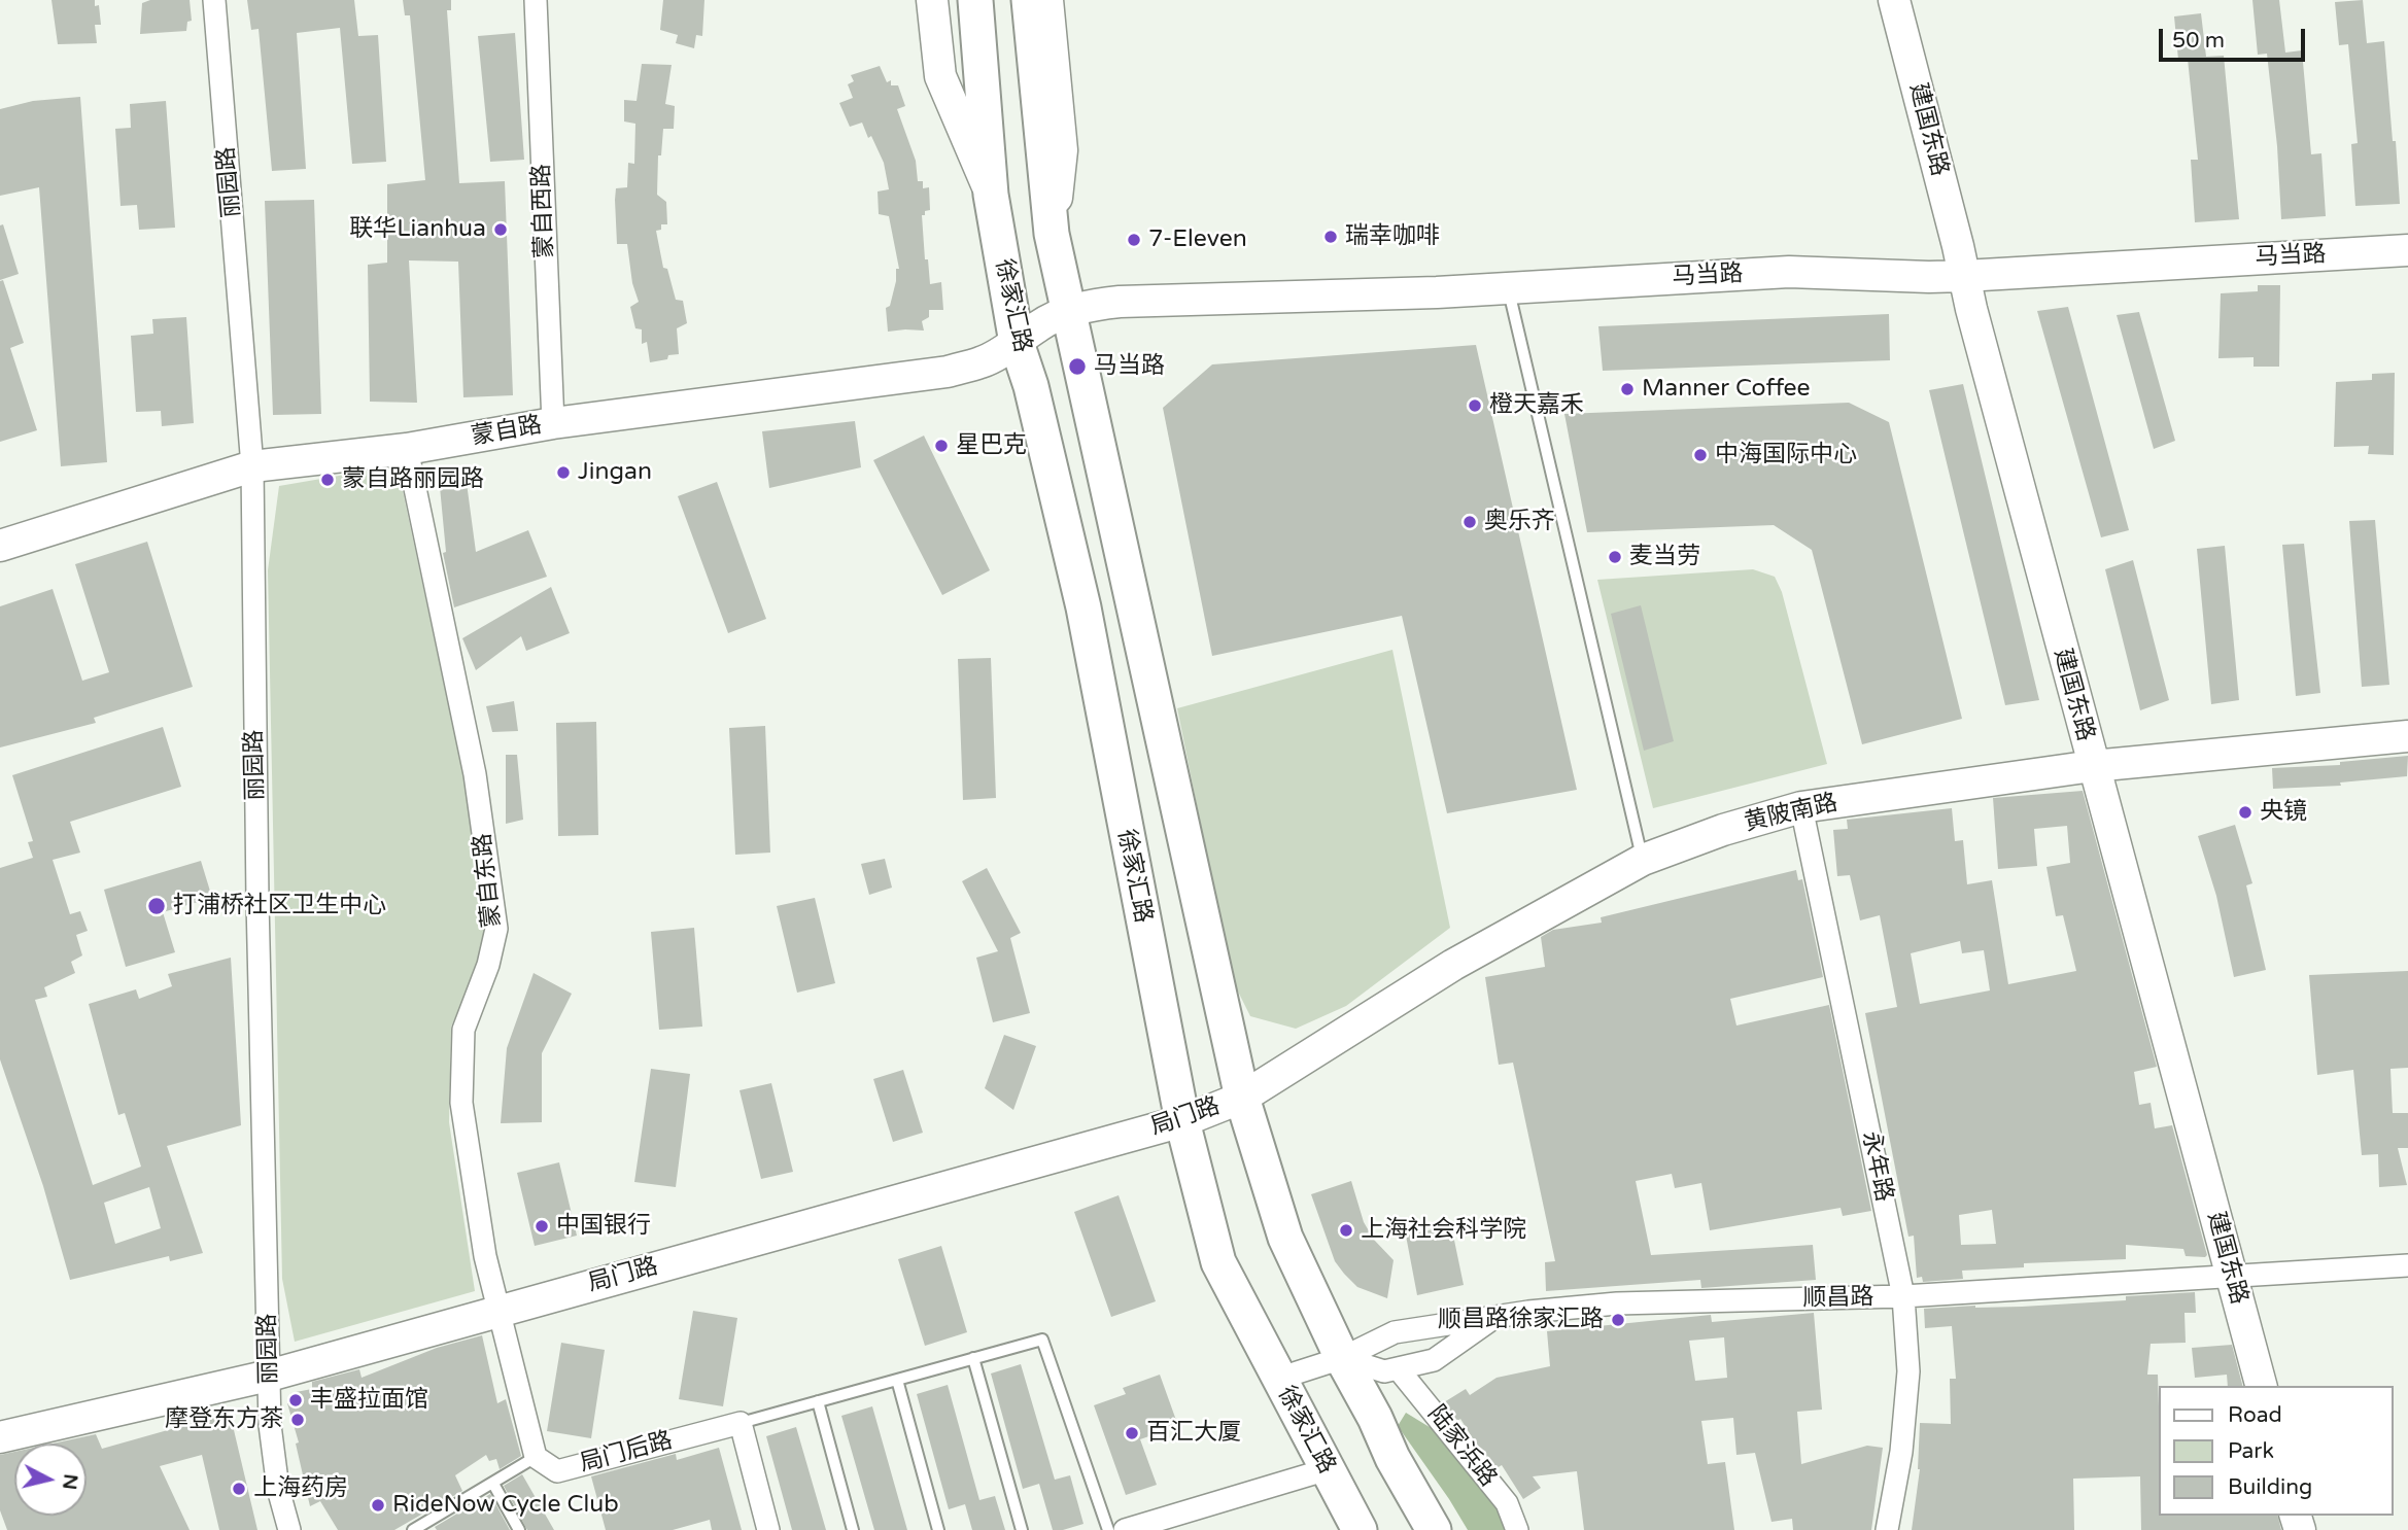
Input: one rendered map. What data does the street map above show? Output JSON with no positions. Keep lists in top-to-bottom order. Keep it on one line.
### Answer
{"streets":{"main road":["徐家汇路"],"street":["建国东路","丽园路","蒙自西路","马当路","蒙自路","黄陂南路","蒙自东路","局门路","永年路","顺昌路","陆家浜路","局门后路"]},"crossings":[["建国东路","马当路"],["建国东路","黄陂南路"],["建国东路","顺昌路"],["丽园路","蒙自路"],["丽园路","局门路"],["蒙自西路","蒙自路"],["马当路","徐家汇路"],["马当路","蒙自路"],["徐家汇路","蒙自路"],["徐家汇路","局门路"],["徐家汇路","顺昌路"],["蒙自路","蒙自东路"],["黄陂南路","局门路"],["黄陂南路","永年路"],["蒙自东路","局门路"],["永年路","顺昌路"]],"places":["联华Lianhua","瑞幸咖啡","7-Eleven","马当路","Manner Coffee","橙天嘉禾","星巴克","中海国际中心","Jingan","蒙自路丽园路","奥乐齐","麦当劳","央镜","打浦桥社区卫生中心","中国银行","上海社会科学院","顺昌路徐家汇路","丰盛拉面馆","摩登东方茶","百汇大厦","上海药房","RideNow Cycle Club"],"legend":["Road","Park","Building"],"scale_bar":"50 m","north":"right"}
